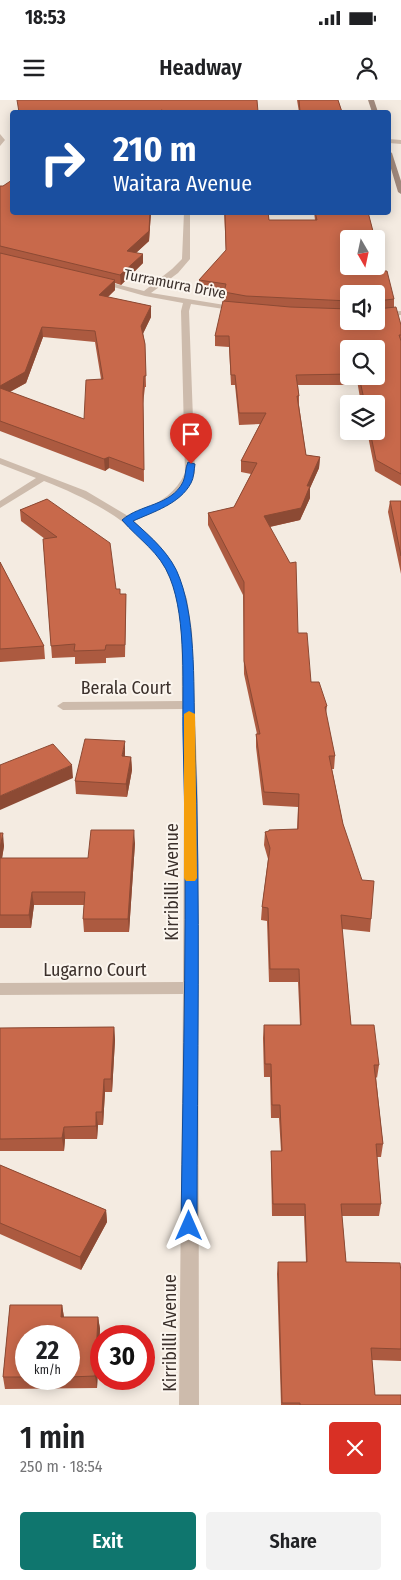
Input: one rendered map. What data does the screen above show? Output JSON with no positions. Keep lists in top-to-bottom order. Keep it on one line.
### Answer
{"streets":{"street":["Turramurra Drive","Berala Court","Kirribilli Avenue","Lugarno Court"]},"crossings":[["Berala Court","Kirribilli Avenue"],["Kirribilli Avenue","Lugarno Court"]],"north":"bottom","page":{"status":"18:53","header":"Headway","turn":["210 m","Waitara Avenue"],"speed":"22 km/h","limit":"30","heading":["1 min","250 m · 18:54"],"buttons":["Exit","Share"]}}
